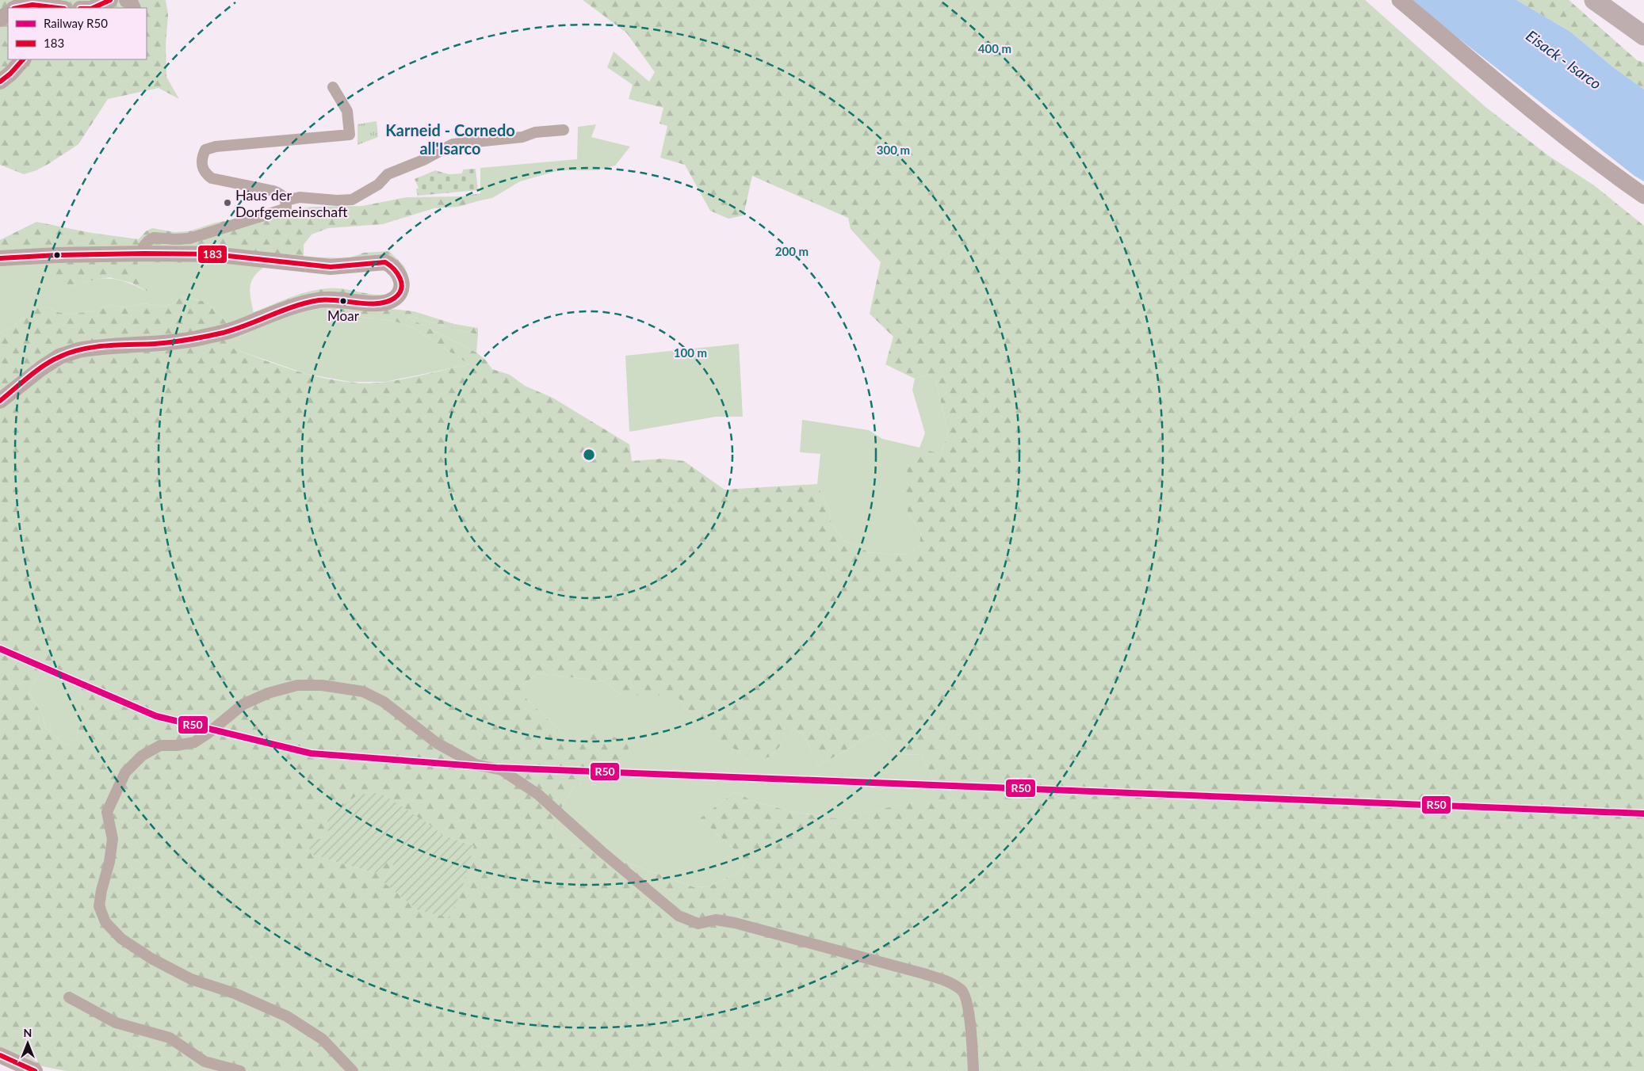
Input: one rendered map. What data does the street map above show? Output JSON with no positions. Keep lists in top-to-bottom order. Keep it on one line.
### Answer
{"districts":["Karneid - Cornedo all'Isarco"],"water":["Eisack - Isarco"],"places":["Haus der Dorfgemeinschaft","Moar"],"lines":["transit line 183","rail line R50"],"legend":["Railway R50","183"],"north":"top","rings":["400 m","300 m","200 m","100 m"]}
